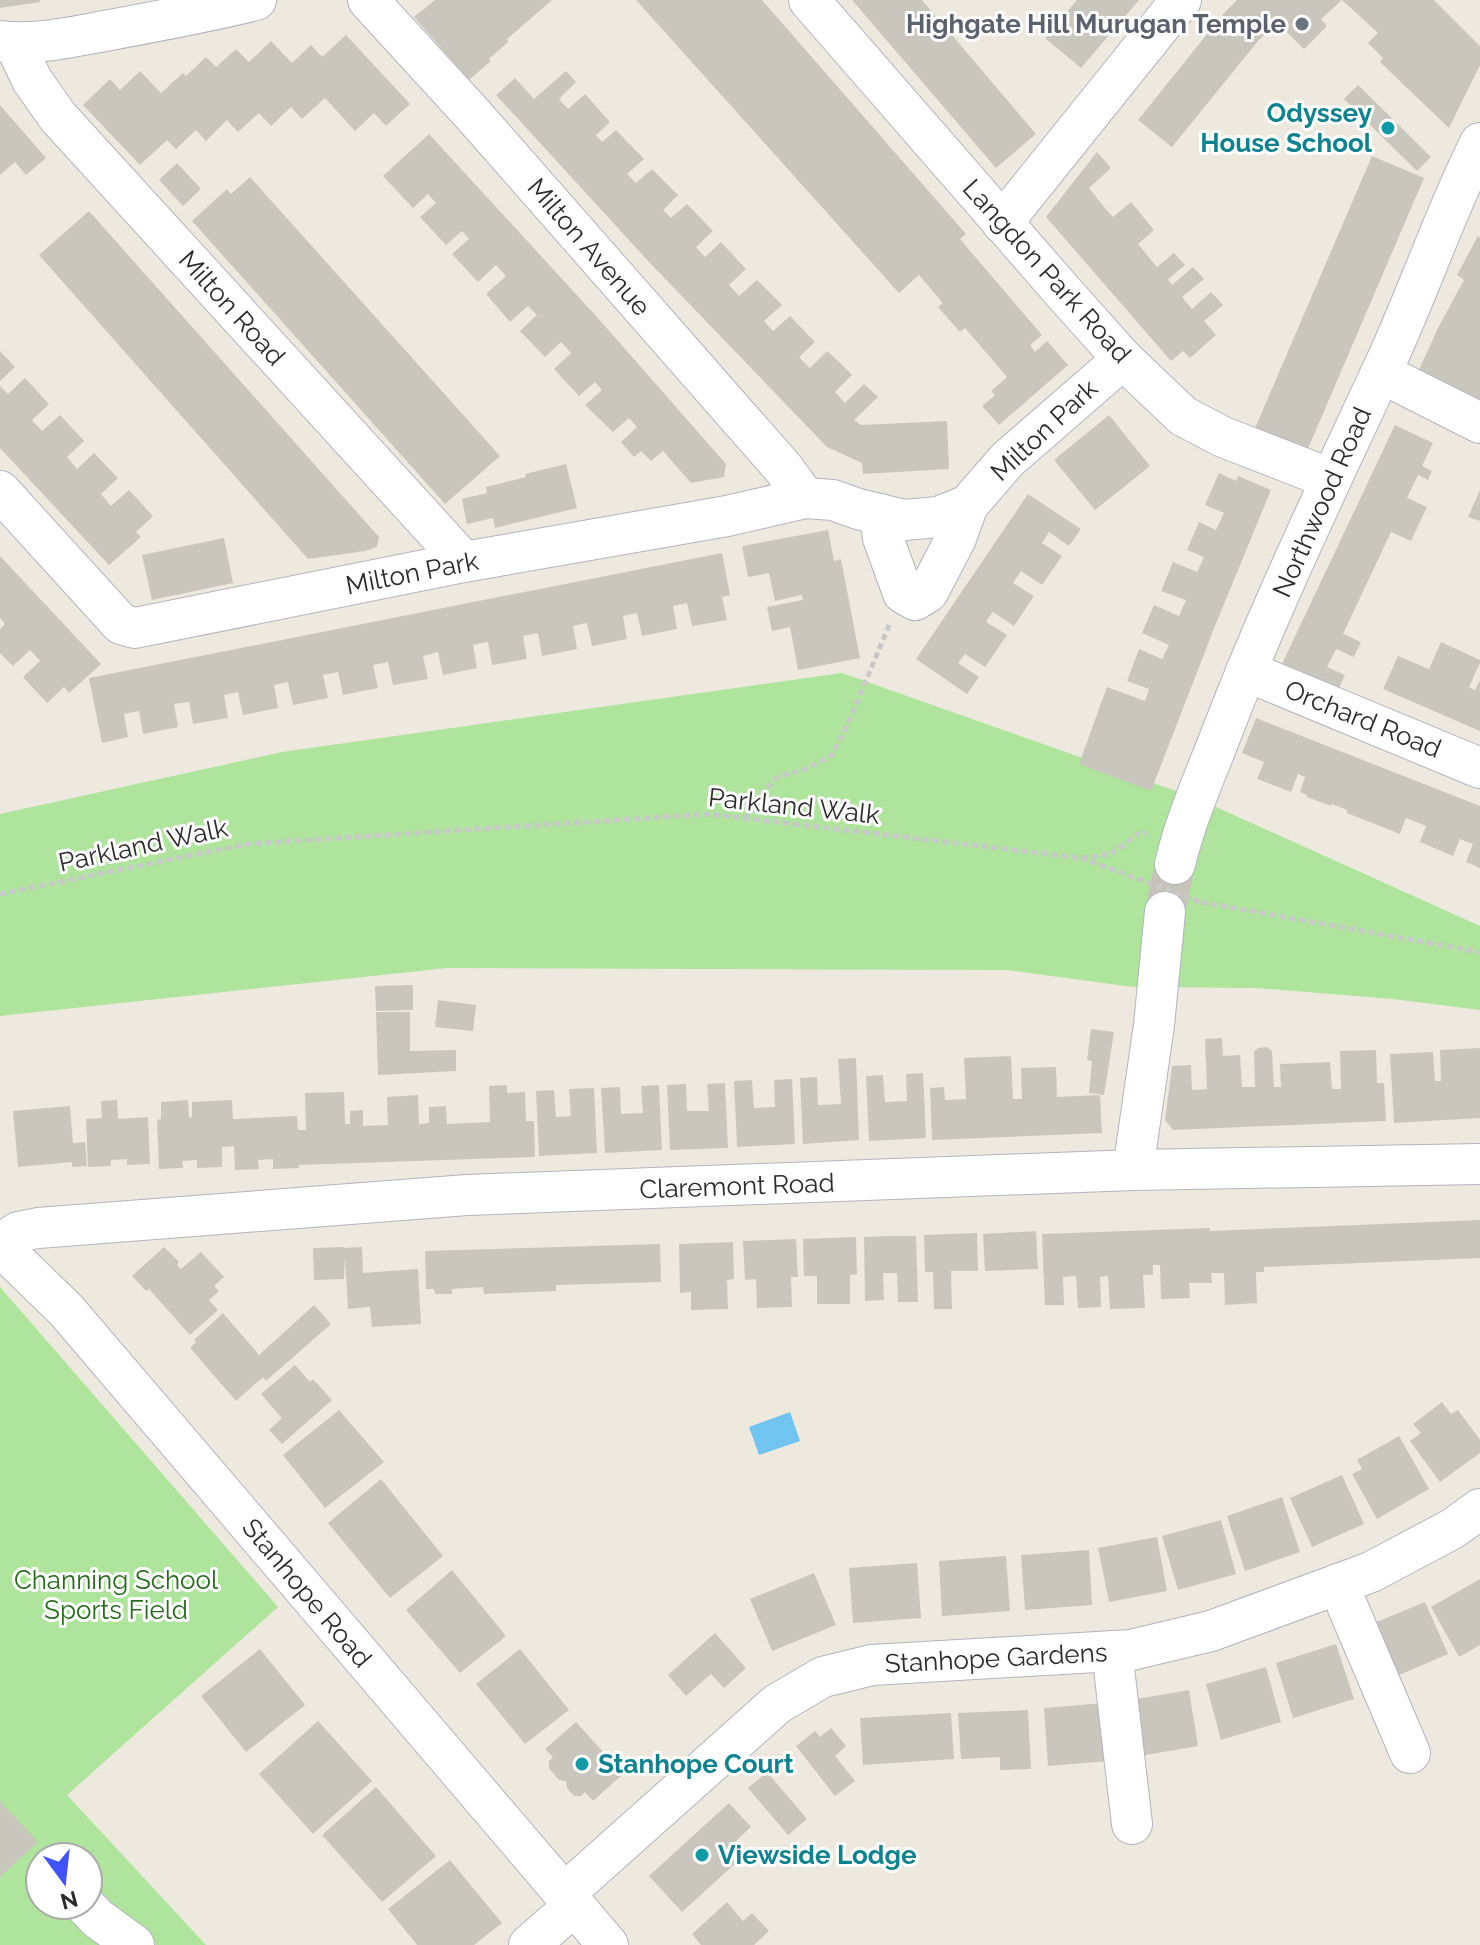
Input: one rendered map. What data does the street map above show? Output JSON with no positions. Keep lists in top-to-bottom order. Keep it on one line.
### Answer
{"streets":{"street":["Milton Avenue","Langdon Park Road","Milton Road","Milton Park","Northwood Road","Orchard Road","Claremont Road","Stanhope Road","Stanhope Gardens"],"path":["Parkland Walk"]},"crossings":[["Milton Avenue","Milton Park"],["Langdon Park Road","Milton Park"],["Langdon Park Road","Northwood Road"],["Milton Road","Milton Park"],["Northwood Road","Orchard Road"],["Claremont Road","Stanhope Road"],["Stanhope Road","Stanhope Gardens"]],"parks":["Channing School Sports Field"],"places":["Highgate Hill Murugan Temple","Odyssey House School","Stanhope Court","Viewside Lodge"],"north":"bottom"}
